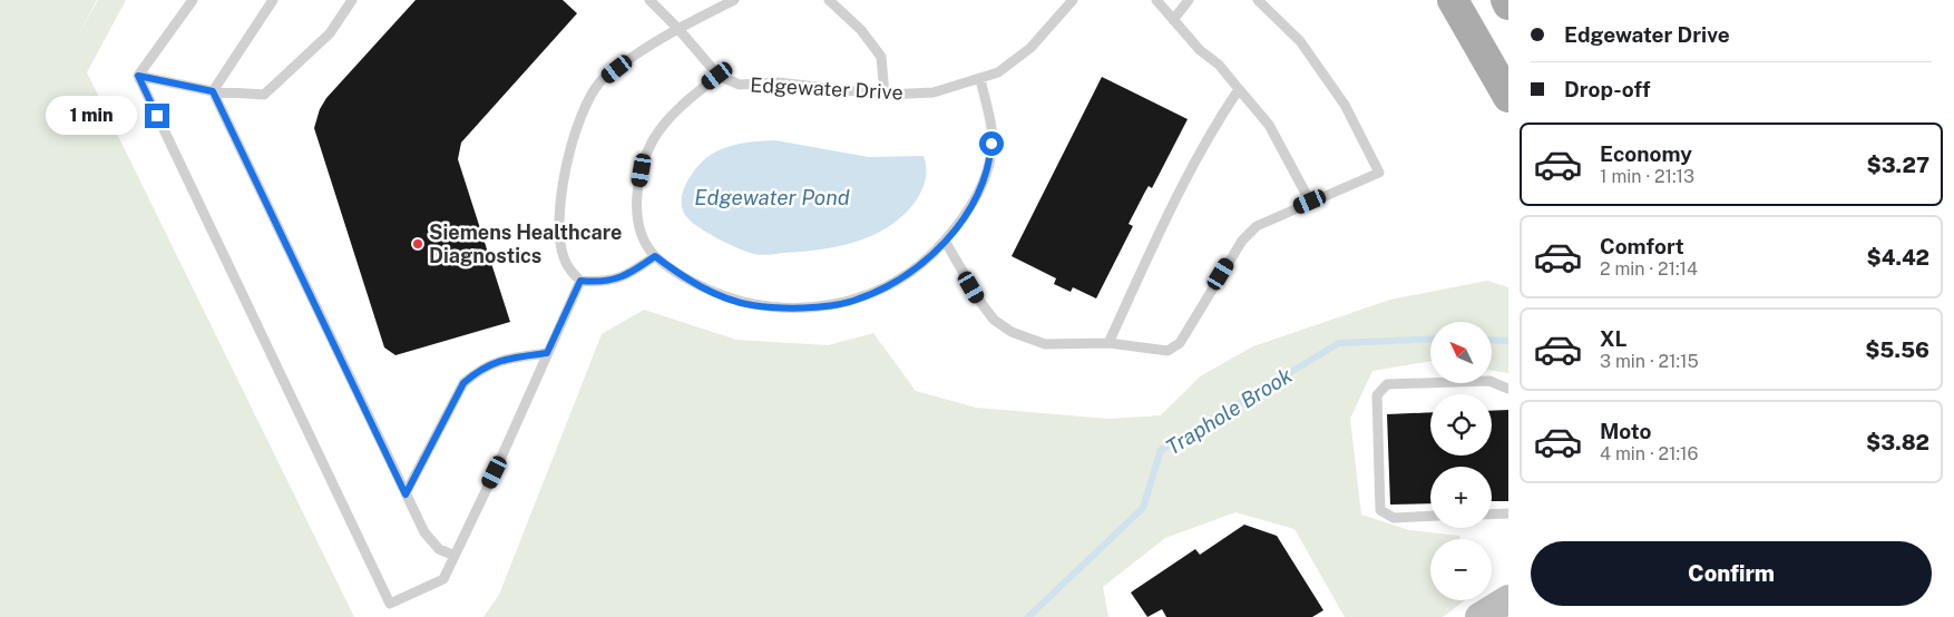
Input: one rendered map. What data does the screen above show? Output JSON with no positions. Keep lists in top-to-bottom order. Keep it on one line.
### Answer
{"streets":{"lane":["Edgewater Drive"]},"water":["Edgewater Pond","Traphole Brook"],"places":["Siemens Healthcare Diagnostics"],"north":"top left","page":{"banner":["Edgewater Drive","Drop-off"],"bubble":"1 min","list":[{"name":"Economy","note":"1 min · 21:13","value":"$3.27"},{"name":"Comfort","note":"2 min · 21:14","value":"$4.42"},{"name":"XL","note":"3 min · 21:15","value":"$5.56"},{"name":"Moto","note":"4 min · 21:16","value":"$3.82"}],"map_buttons":["+","−"],"buttons":"Confirm"}}
